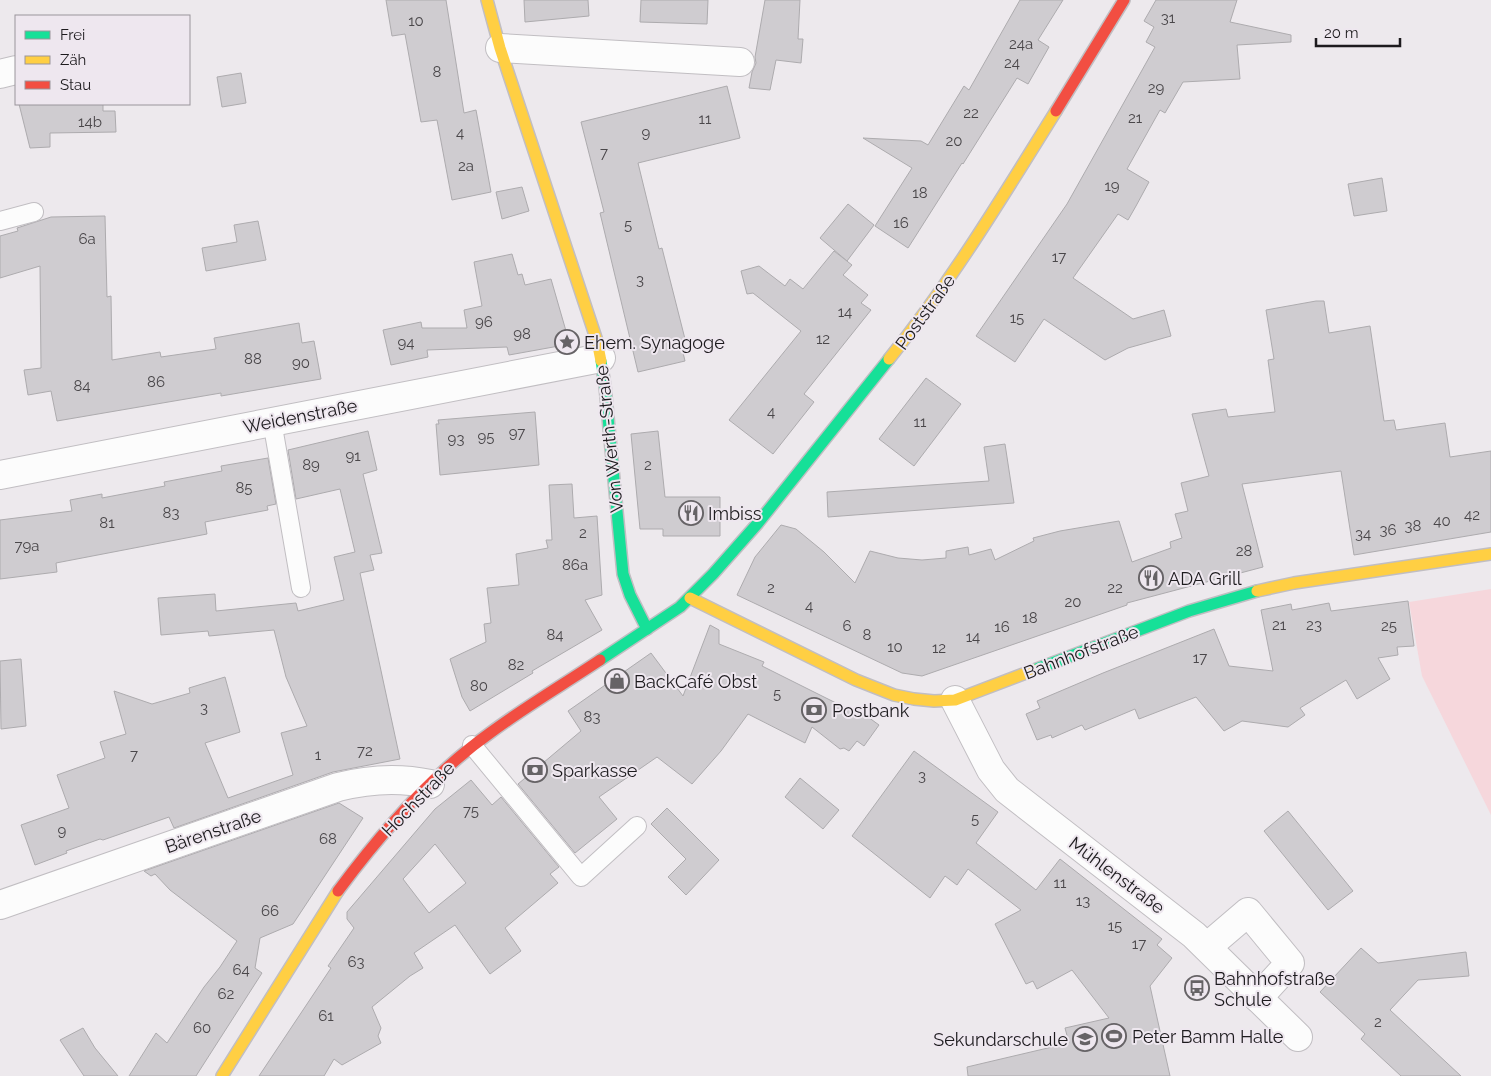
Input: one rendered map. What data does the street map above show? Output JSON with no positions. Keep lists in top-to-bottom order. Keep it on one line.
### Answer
{"streets":{"street":["Poststraße","Weidenstraße","Von Werth-Straße","Bahnhofstraße","Hochstraße","Bärenstraße","Mühlenstraße"]},"crossings":[["Poststraße","Bahnhofstraße"],["Poststraße","Hochstraße"],["Weidenstraße","Von Werth-Straße"],["Von Werth-Straße","Hochstraße"],["Bahnhofstraße","Hochstraße"],["Bahnhofstraße","Mühlenstraße"],["Hochstraße","Bärenstraße"]],"places":{"place":["Ehem. Synagoge"],"restaurant":["Imbiss","ADA Grill"],"shop":["BackCafé Obst"],"bank":["Postbank","Sparkasse"],"bus stop":["Bahnhofstraße Schule"],"sports":["Peter Bamm Halle"],"school or university":["Sekundarschule"]},"house_numbers":["31","10","24a","24","8","29","22","21","11","14b","4","9","20","7","2a","19","18","16","5","6a","17","3","14","15","96","98","12","94","88","90","86","84","4","11","97","95","93","91","89","2","85","83","42","40","81","38","36","2","34","79a","28","86a","2","22","20","4","18","21","23","6","25","16","84","8","14","10","12","17","82","80","5","3","83","72","7","1","3","75","5","9","68","11","13","66","15","17","63","64","62","61","2","60"],"legend":["Frei","Zäh","Stau"],"scale_bar":"20 m"}
